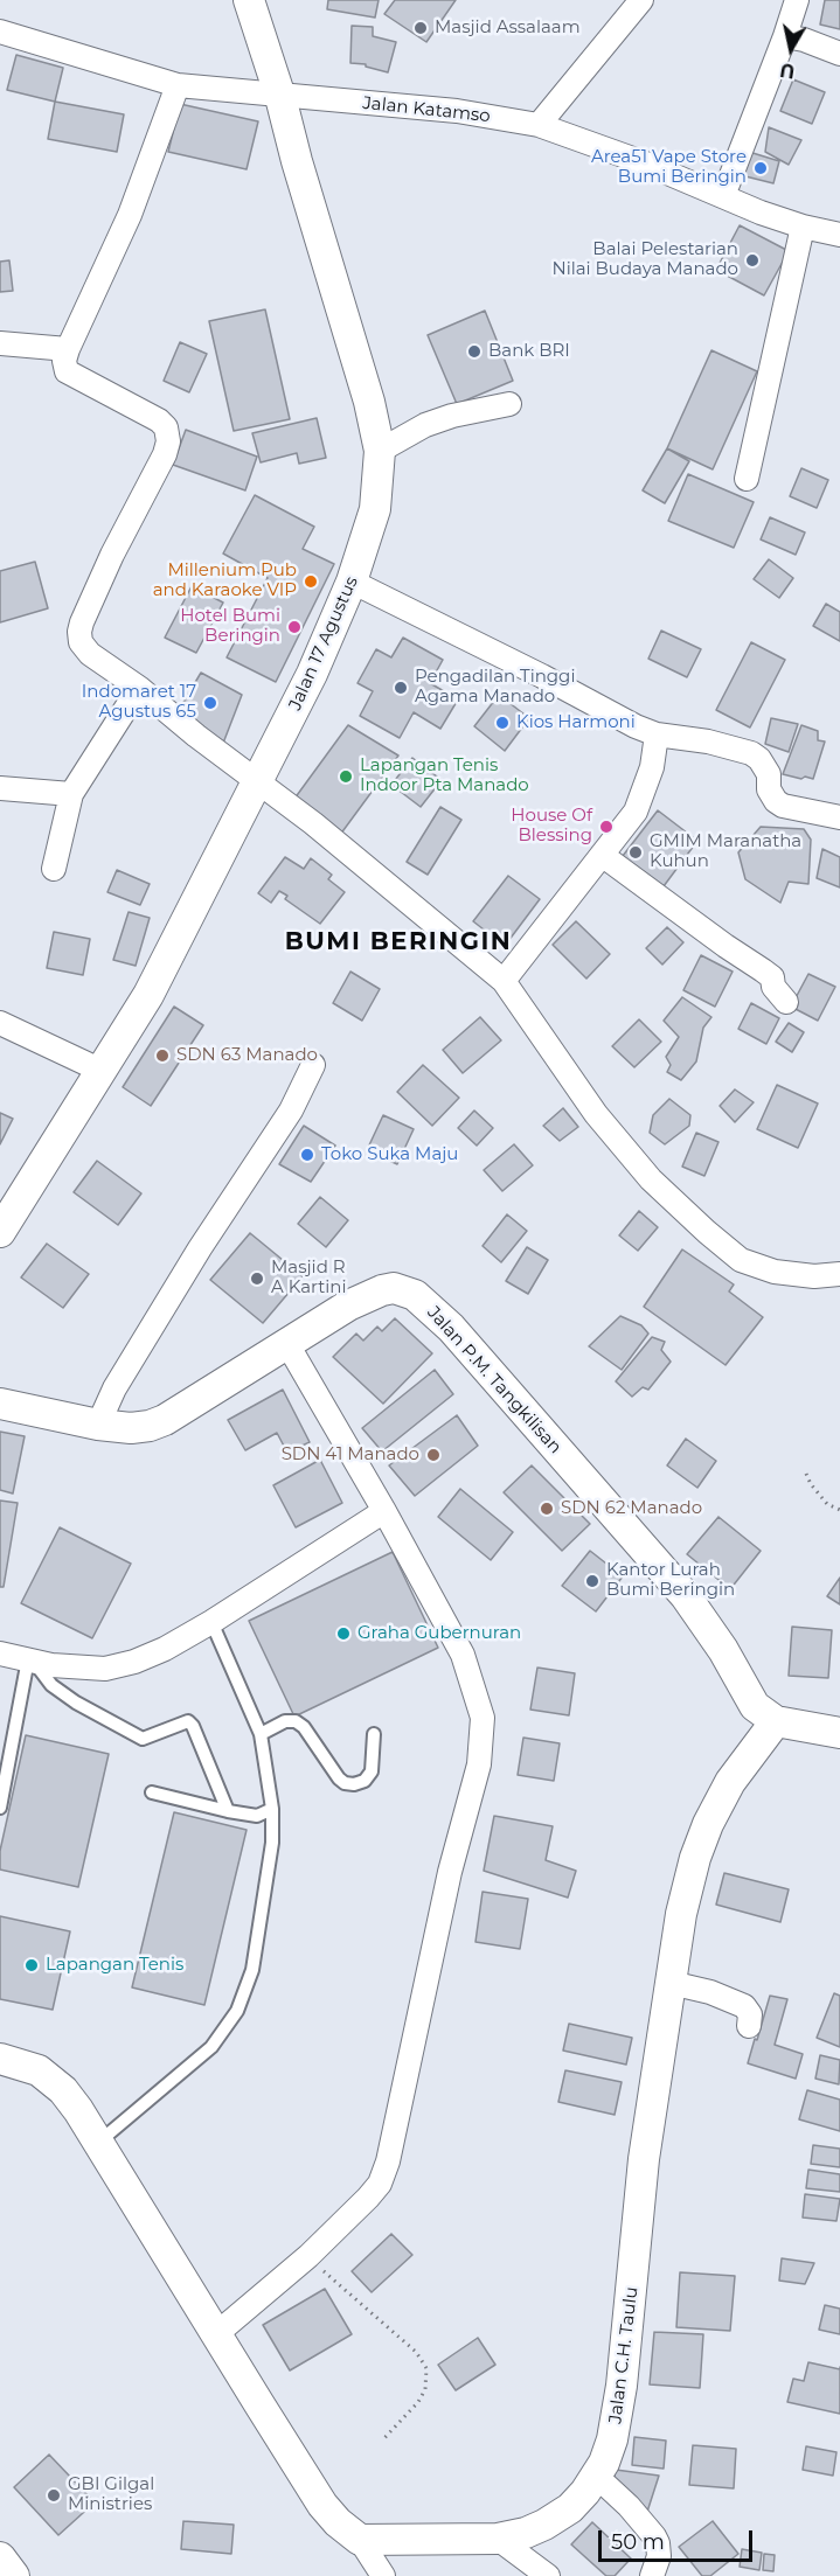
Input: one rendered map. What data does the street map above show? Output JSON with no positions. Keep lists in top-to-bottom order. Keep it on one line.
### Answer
{"streets":{"street":["Jalan Katamso","Jalan 17 Agustus","Jalan P.M. Tangkilisan","Jalan C.H. Taulu"]},"crossings":[["Jalan Katamso","Jalan 17 Agustus"],["Jalan P.M. Tangkilisan","Jalan C.H. Taulu"]],"districts":["BUMI BERINGIN"],"places":["Masjid Assalaam","Area51 Vape Store Bumi Beringin","Balai Pelestarian Nilai Budaya Manado","Bank BRI","Millenium Pub and Karaoke VIP","Hotel Bumi Beringin","Pengadilan Tinggi Agama Manado","Indomaret 17 Agustus 65","Kios Harmoni","Lapangan Tenis Indoor Pta Manado","House Of Blessing","GMIM Maranatha Kuhun","SDN 63 Manado","Toko Suka Maju","Masjid R A Kartini","SDN 41 Manado","SDN 62 Manado","Kantor Lurah Bumi Beringin","Graha Gubernuran","Lapangan Tenis","GBI Gilgal Ministries"],"scale_bar":"50 m","north":"bottom"}
